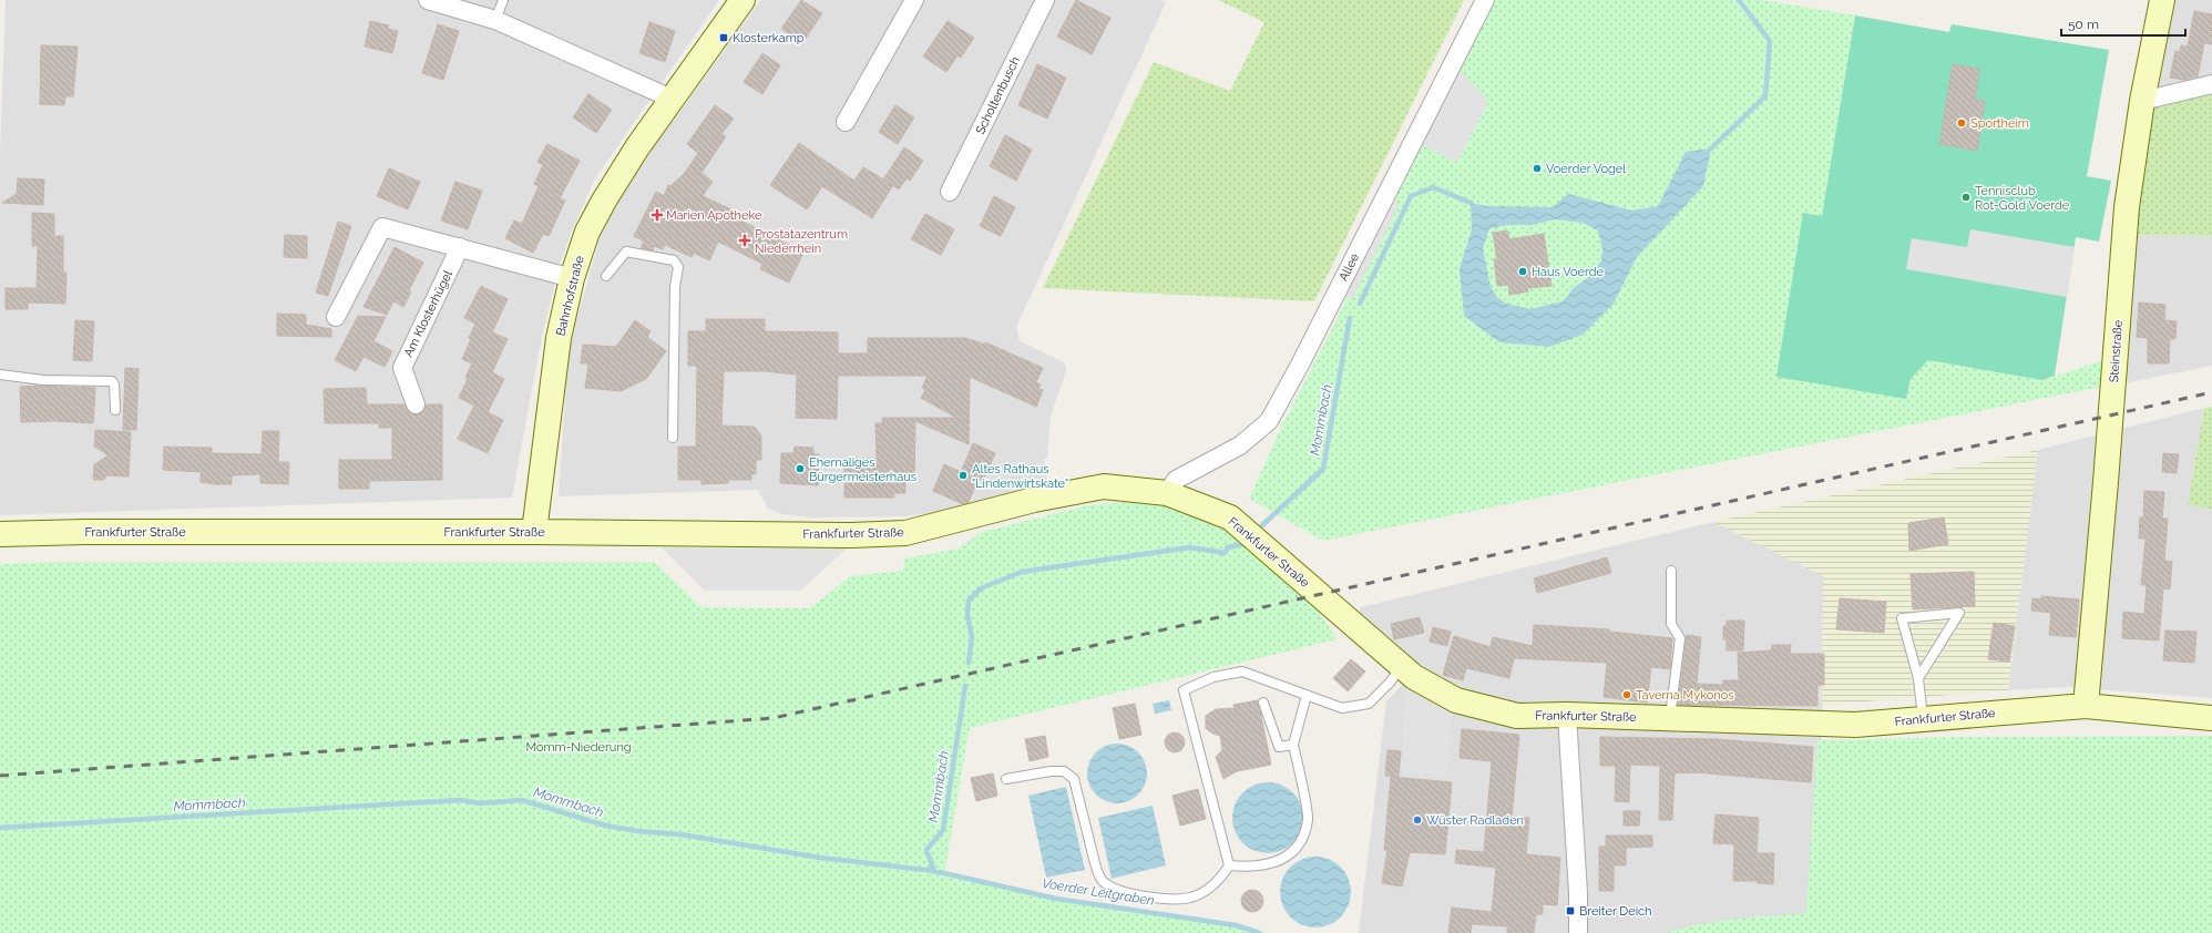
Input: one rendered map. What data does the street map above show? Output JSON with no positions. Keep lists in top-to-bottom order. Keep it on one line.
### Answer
{"streets":{"main road":["Bahnhofstraße","Steinstraße","Frankfurter Straße"],"street":["Scholtenbusch","Allee","Am Klosterhügel"]},"crossings":[["Allee","Frankfurter Straße"],["Bahnhofstraße","Frankfurter Straße"],["Steinstraße","Frankfurter Straße"]],"water":["Mommbach","Voerder Leitgraben"],"parks":["Momm-Niederung"],"places":{"transit":["Klosterkamp","Breiter Deich"],"other":["Sportheim","Voerder Vogel","Tennisclub Rot-Gold Voerde","Haus Voerde","Ehemaliges Bürgermeisterhaus","Altes Rathaus \"Lindenwirtskate\"","Taverna Mykonos","Wüster Radladen"],"health":["Marien Apotheke","Prostatazentrum Niederrhein"]},"scale_bar":"50 m"}
